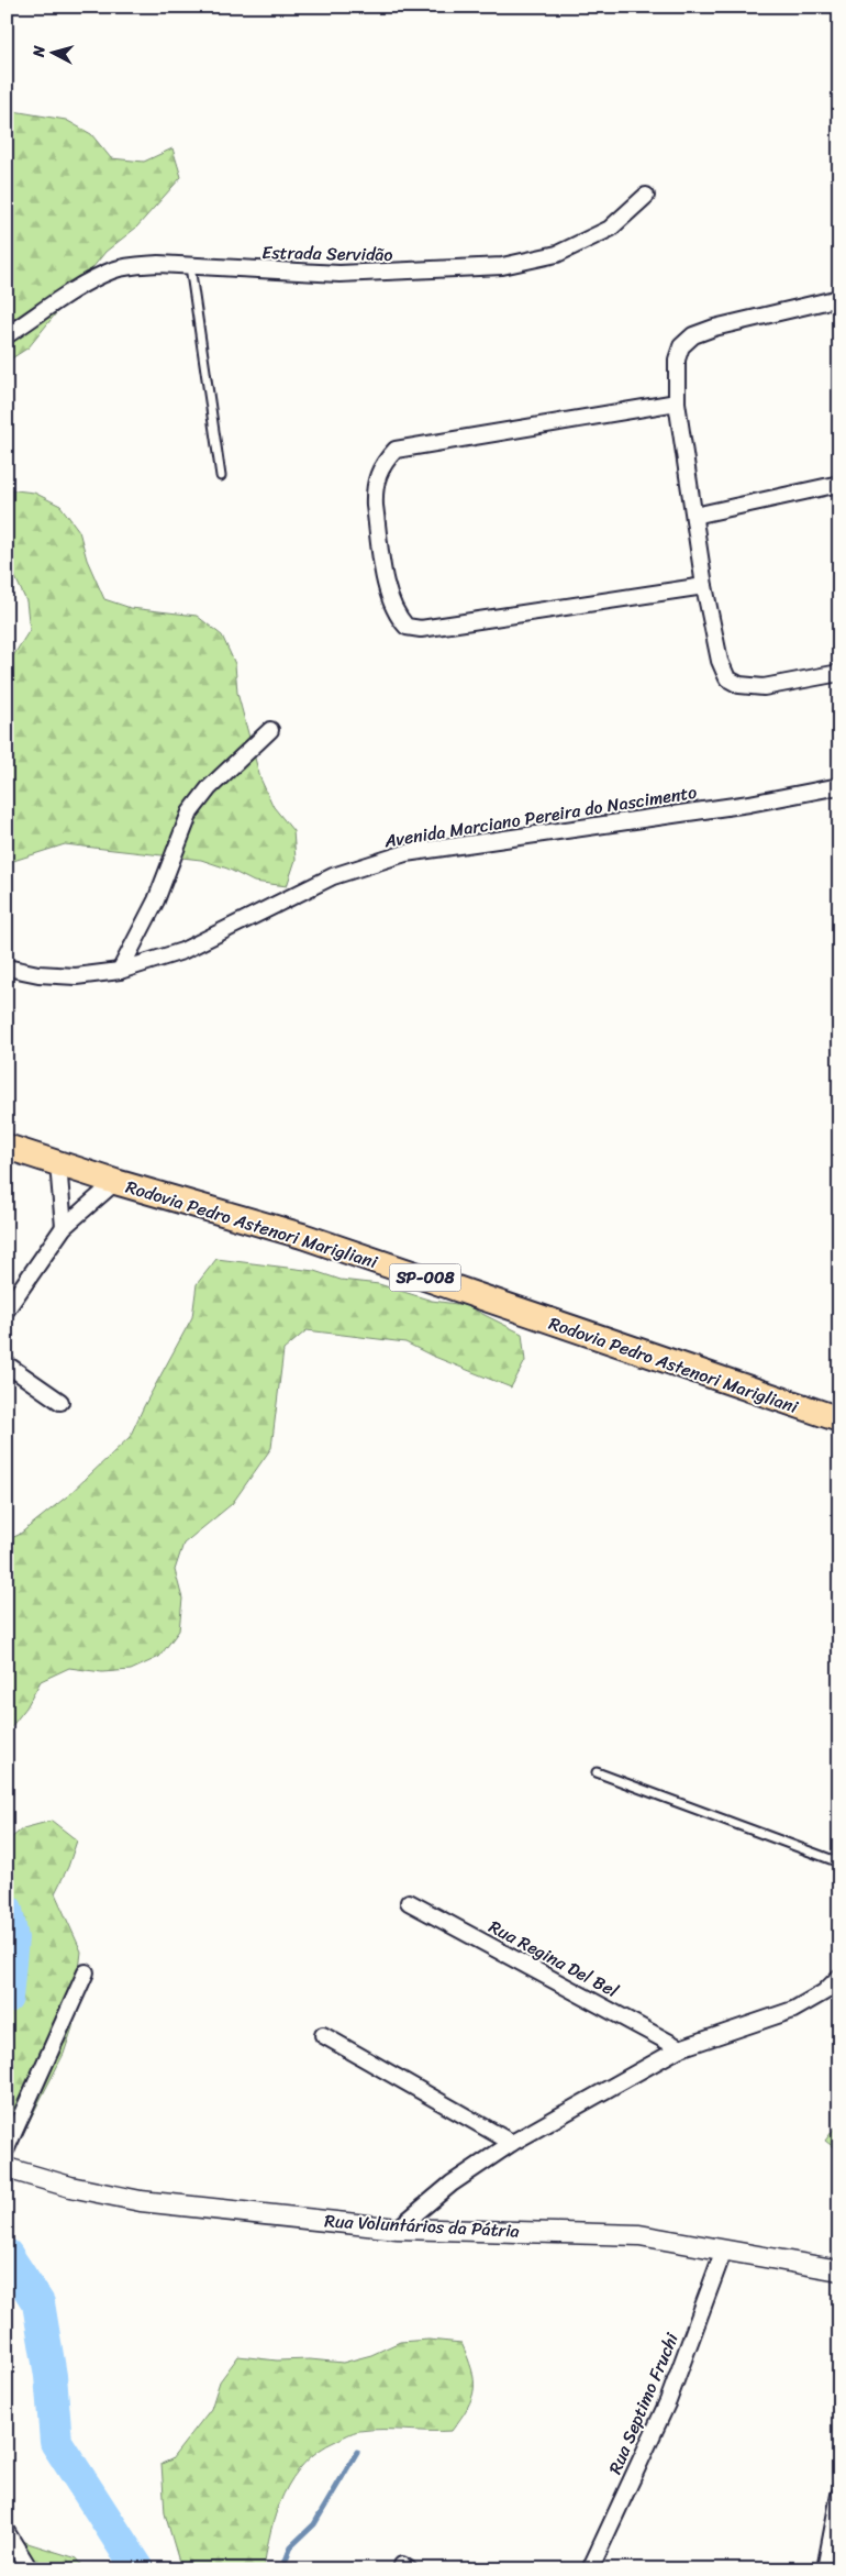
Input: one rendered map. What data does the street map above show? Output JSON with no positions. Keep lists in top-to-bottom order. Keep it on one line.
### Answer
{"streets":{"main road":["Rodovia Pedro Astenori Marigliani","SP-008"],"street":["Estrada Servidão","Avenida Marciano Pereira do Nascimento","Rua Regina Del Bel","Rua Voluntários da Pátria","Rua Septimo Fruchi"]},"crossings":[["Rua Voluntários da Pátria","Rua Septimo Fruchi"]],"north":"left"}
